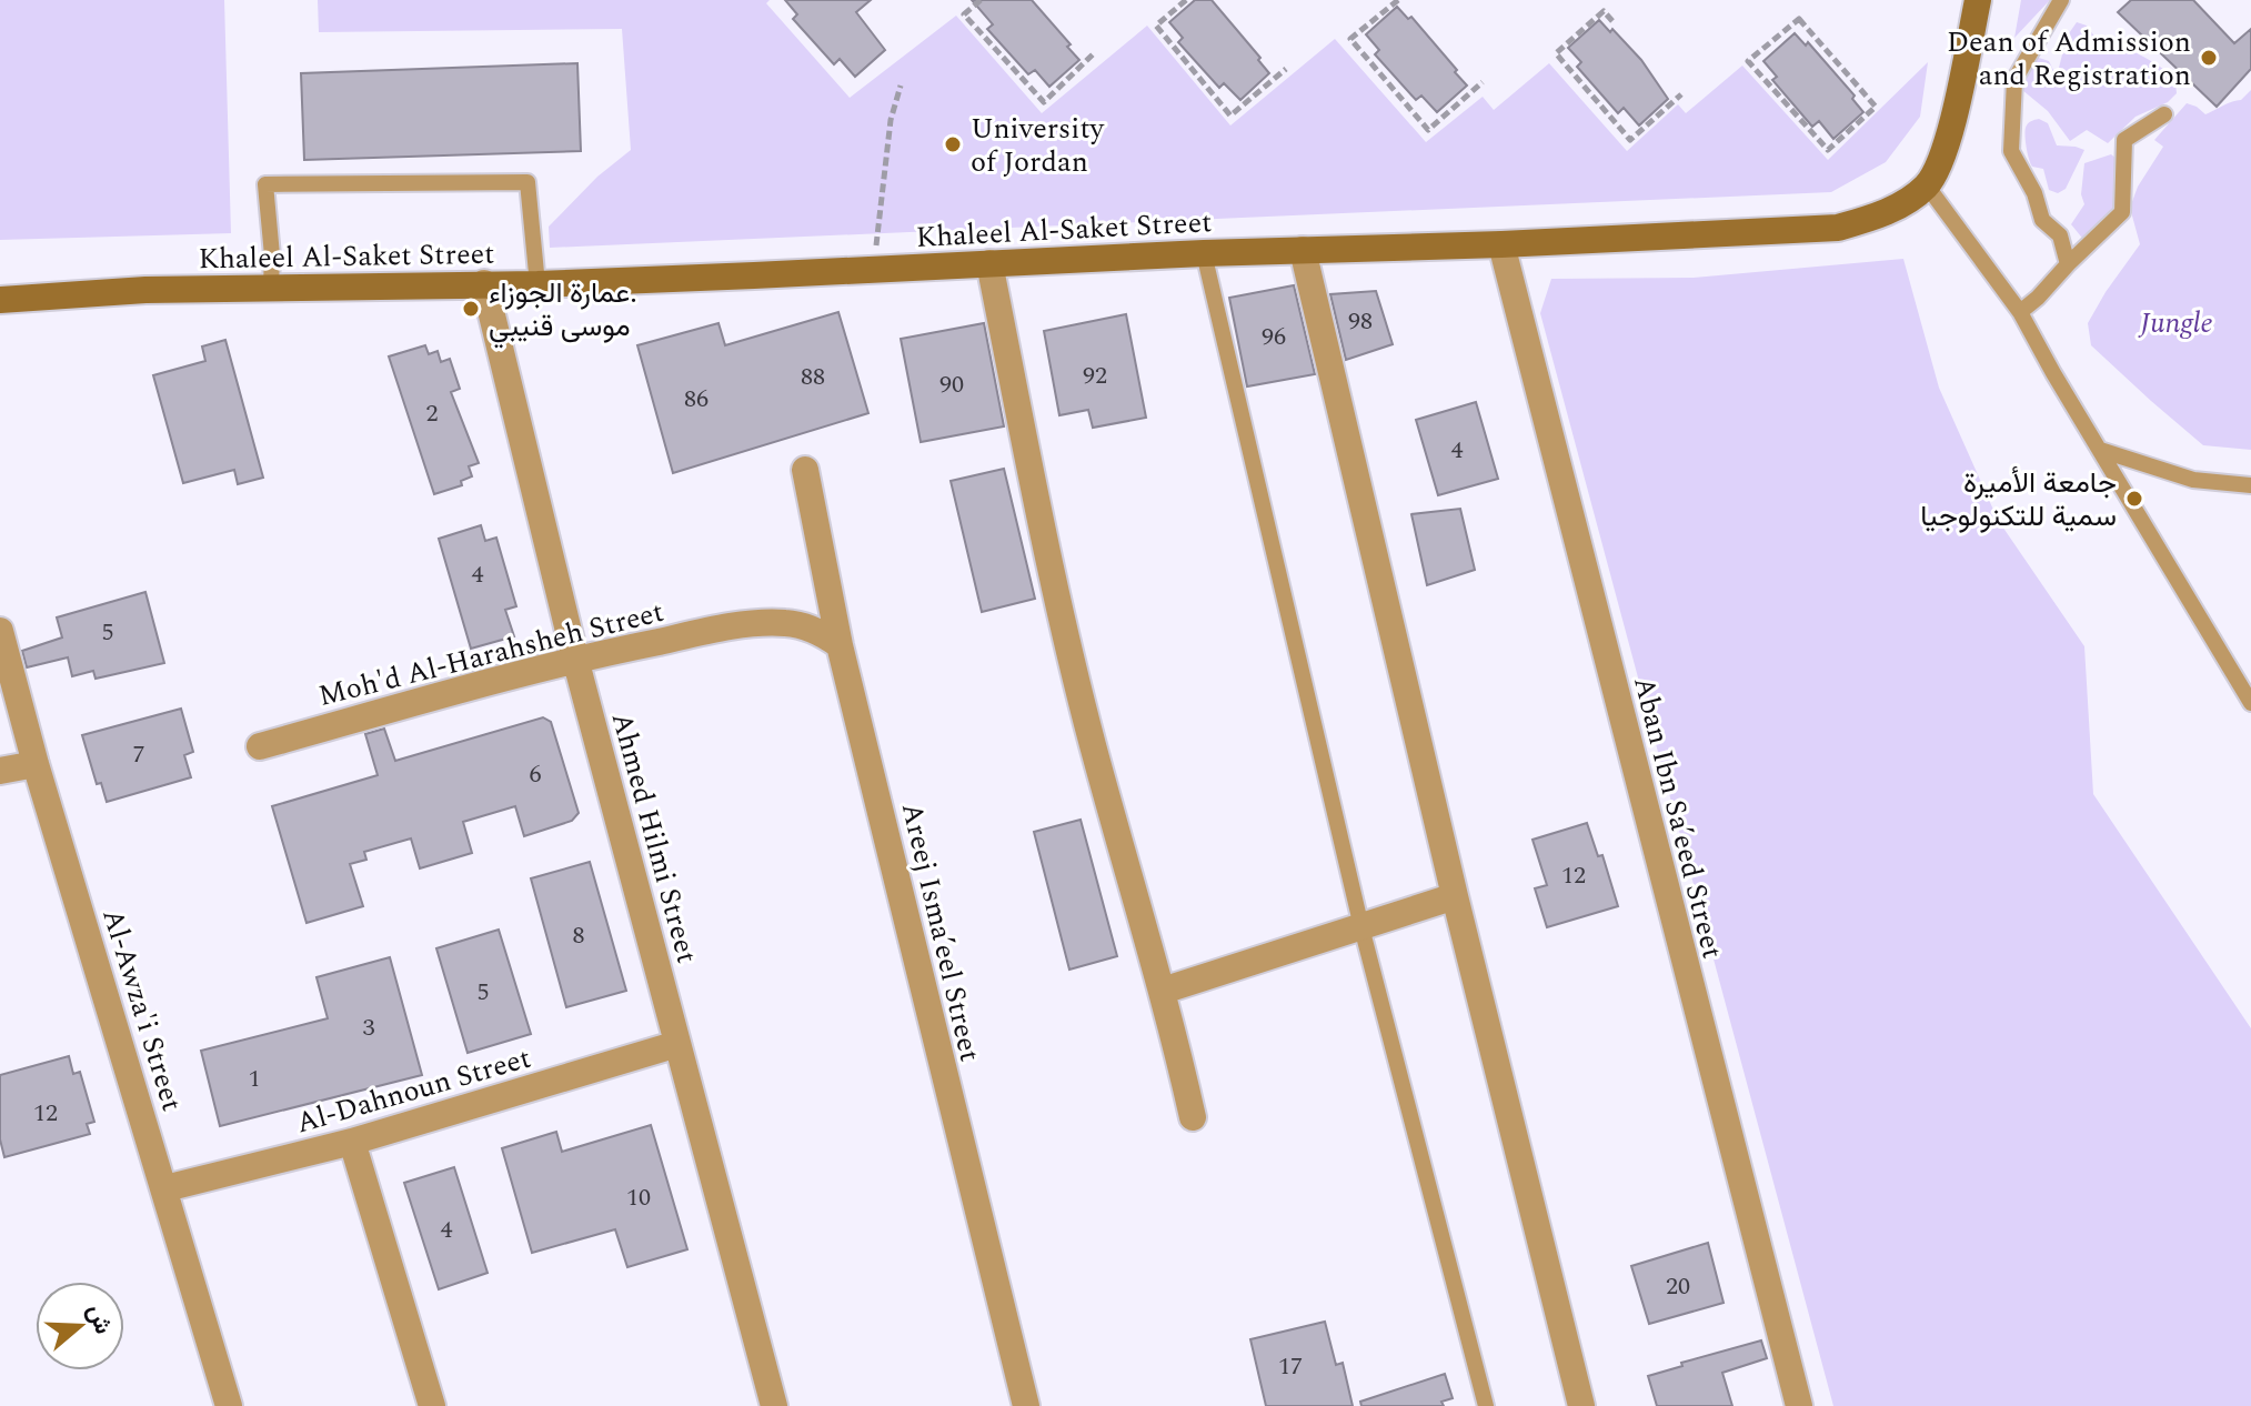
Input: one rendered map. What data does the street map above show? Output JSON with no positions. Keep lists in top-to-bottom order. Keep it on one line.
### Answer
{"streets":{"street":["Khaleel Al-Saket Street","Moh'd Al-Harahsheh Street","Aban Ibn Sa’eed Street","Ahmed Hilmi Street","Areej Isma’eel Street","Al-Awza'i Street","Al-Dahnoun Street"]},"crossings":[["Khaleel Al-Saket Street","Aban Ibn Sa’eed Street"],["Khaleel Al-Saket Street","Ahmed Hilmi Street"],["Moh'd Al-Harahsheh Street","Ahmed Hilmi Street"],["Moh'd Al-Harahsheh Street","Areej Isma’eel Street"],["Ahmed Hilmi Street","Al-Dahnoun Street"],["Al-Awza'i Street","Al-Dahnoun Street"]],"parks":["Jungle"],"places":["Dean of Admission and Registration","University of Jordan","عمارة الجوزاء. موسى قنيبي","جامعة الأميرة سمية للتكنولوجيا"],"house_numbers":["98","96","92","88","90","86","2","4","4","5","7","6","12","8","5","3","1","12","10","4","20","17"],"north":"right"}
